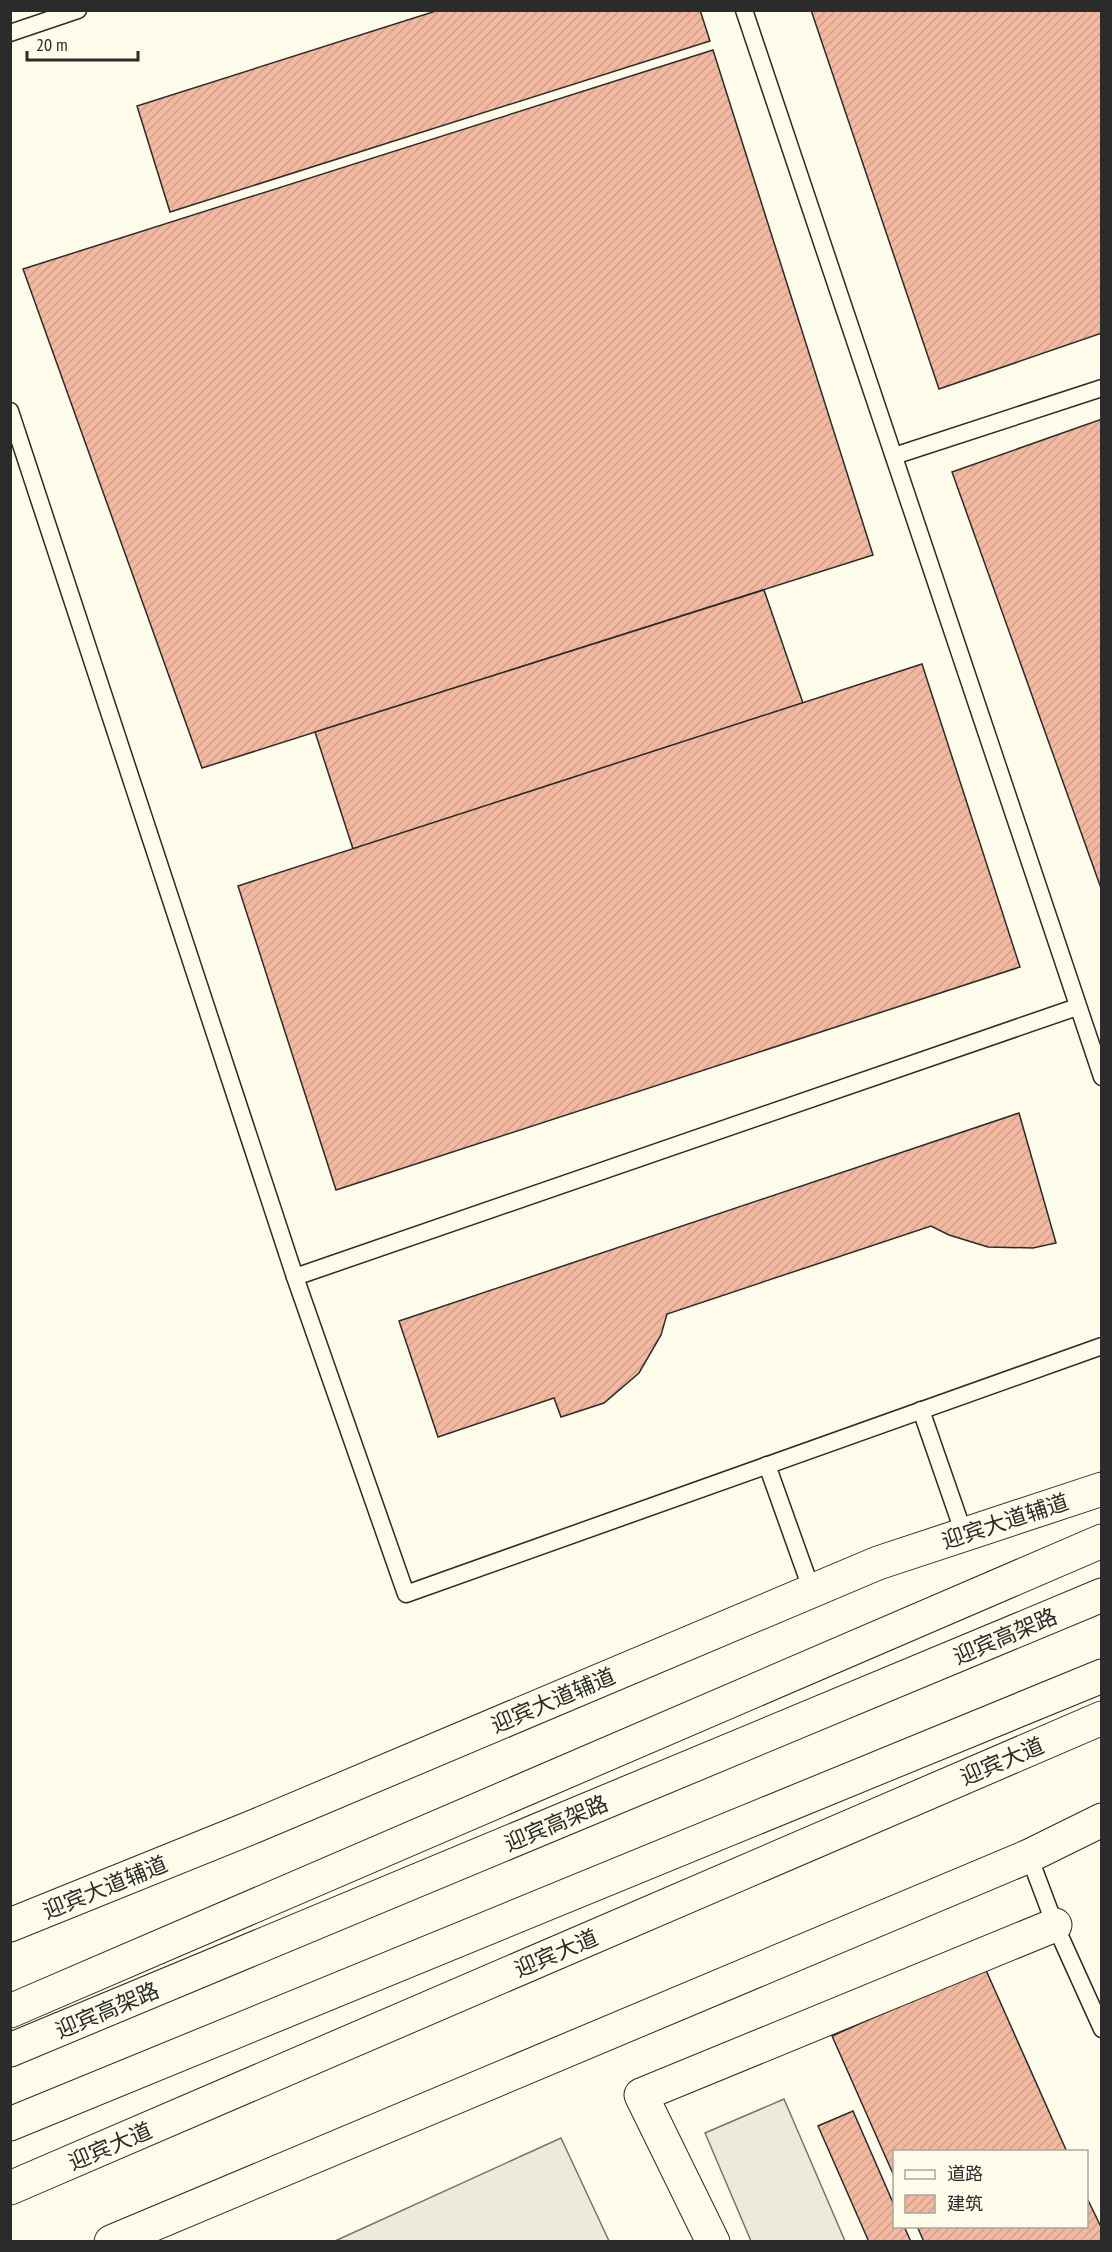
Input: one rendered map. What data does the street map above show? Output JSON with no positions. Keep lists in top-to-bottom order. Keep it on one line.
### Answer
{"streets":{"main road":["迎宾大道辅道","迎宾高架路","迎宾大道"]},"legend":["道路","建筑"],"scale_bar":"20 m"}
